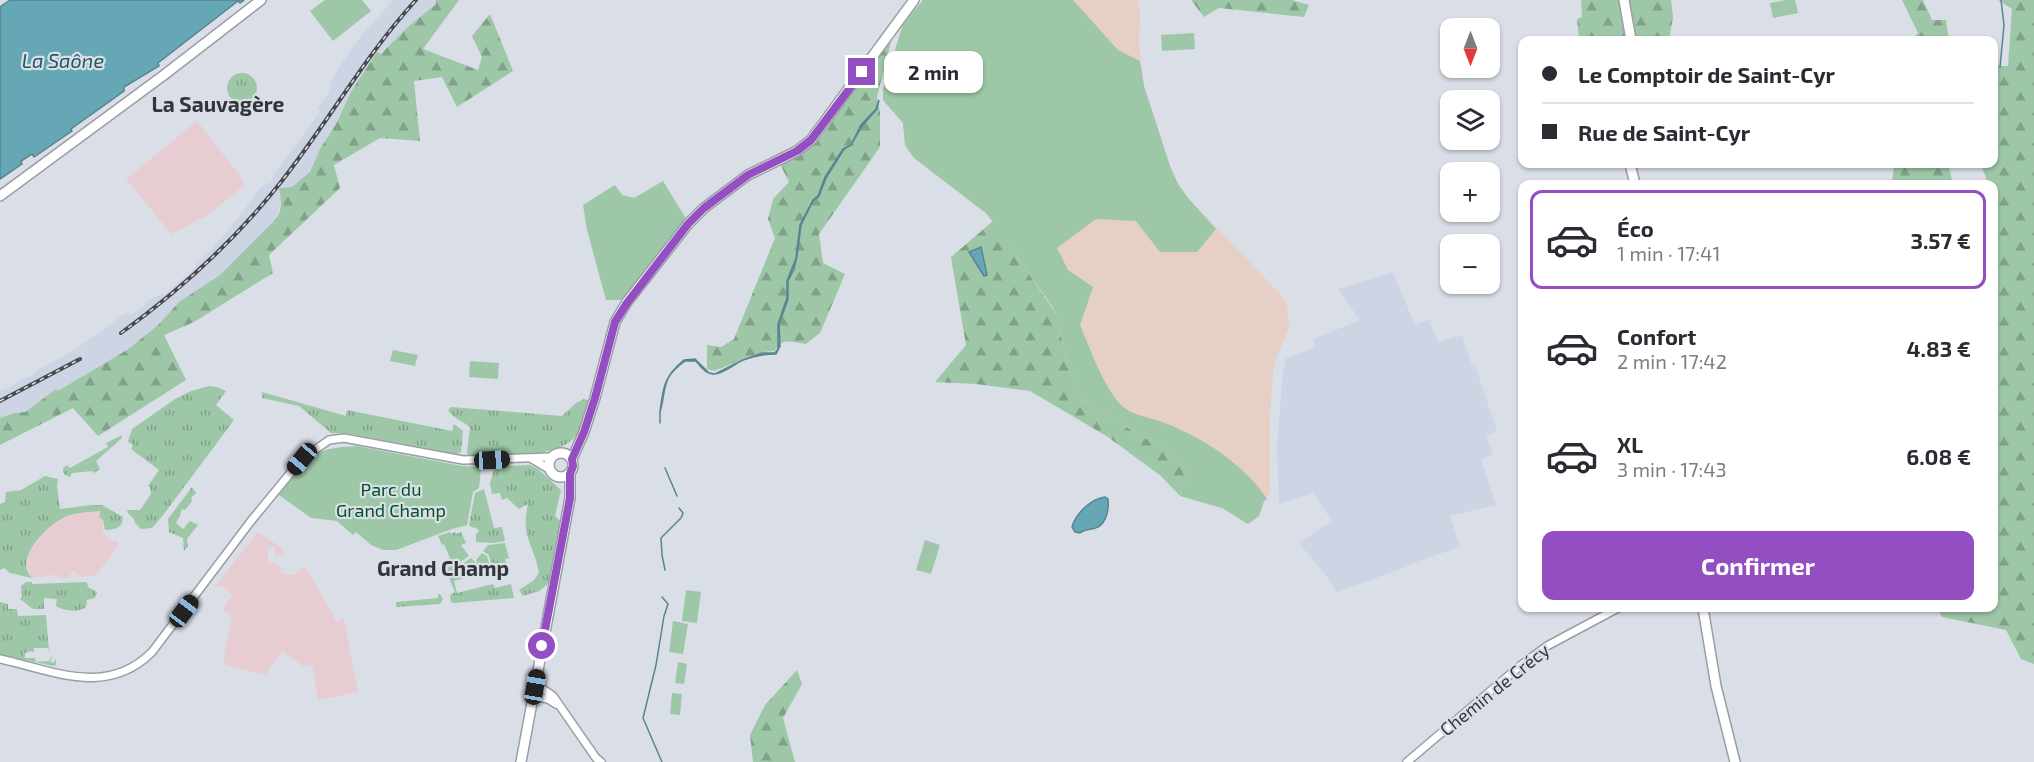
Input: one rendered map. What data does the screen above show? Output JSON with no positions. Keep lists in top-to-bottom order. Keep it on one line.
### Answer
{"streets":{"street":["Chemin de Crécy"]},"districts":["La Sauvagère","Grand Champ"],"water":["La Saône"],"parks":["Parc du Grand Champ"],"north":"bottom","page":{"map_buttons":["+","−"],"banner":["Le Comptoir de Saint-Cyr","Rue de Saint-Cyr"],"bubble":"2 min","list":[{"name":"Éco","note":"1 min · 17:41","value":"3.57 €"},{"name":"Confort","note":"2 min · 17:42","value":"4.83 €"},{"name":"XL","note":"3 min · 17:43","value":"6.08 €"}],"buttons":"Confirmer"}}
